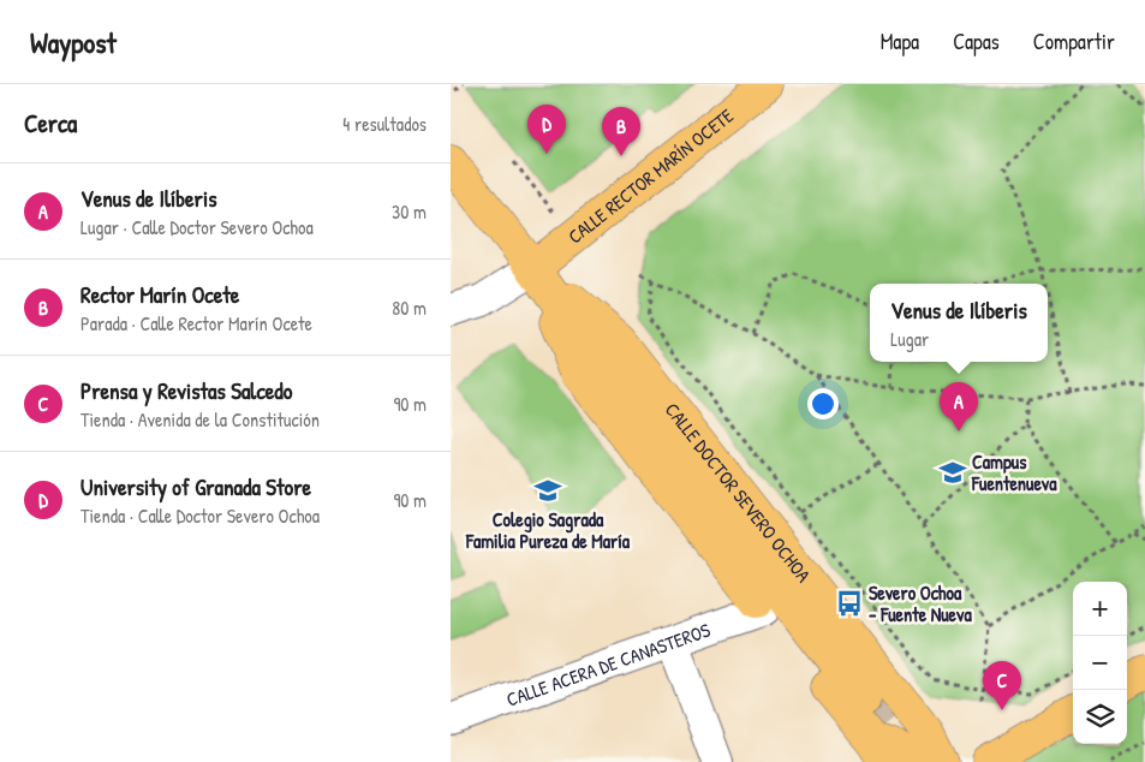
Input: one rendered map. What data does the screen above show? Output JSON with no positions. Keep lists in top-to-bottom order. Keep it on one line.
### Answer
{"streets":{"main road":["CALLE RECTOR MARÍN OCETE","CALLE DOCTOR SEVERO OCHOA"],"street":["CALLE ACERA DE CANASTEROS"]},"crossings":[["CALLE RECTOR MARÍN OCETE","CALLE DOCTOR SEVERO OCHOA"],["CALLE DOCTOR SEVERO OCHOA","CALLE ACERA DE CANASTEROS"]],"places":{"school or university":["Campus Fuentenueva","Colegio Sagrada Familia Pureza de María"],"bus stop":["Severo Ochoa - Fuente Nueva"]},"page":{"header":"Waypost","nav":["Mapa","Capas","Compartir"],"heading":["Cerca","4 resultados"],"pins":["D","B","A","C"],"list":[{"mark":"A","name":"Venus de Ilíberis","note":"Lugar · Calle Doctor Severo Ochoa","value":"30 m"},{"mark":"B","name":"Rector Marín Ocete","note":"Parada · Calle Rector Marín Ocete","value":"80 m"},{"mark":"C","name":"Prensa y Revistas Salcedo","note":"Tienda · Avenida de la Constitución","value":"90 m"},{"mark":"D","name":"University of Granada Store","note":"Tienda · Calle Doctor Severo Ochoa","value":"90 m"}],"popup":["Venus de Ilíberis","Lugar"],"map_buttons":["+","−"]}}
